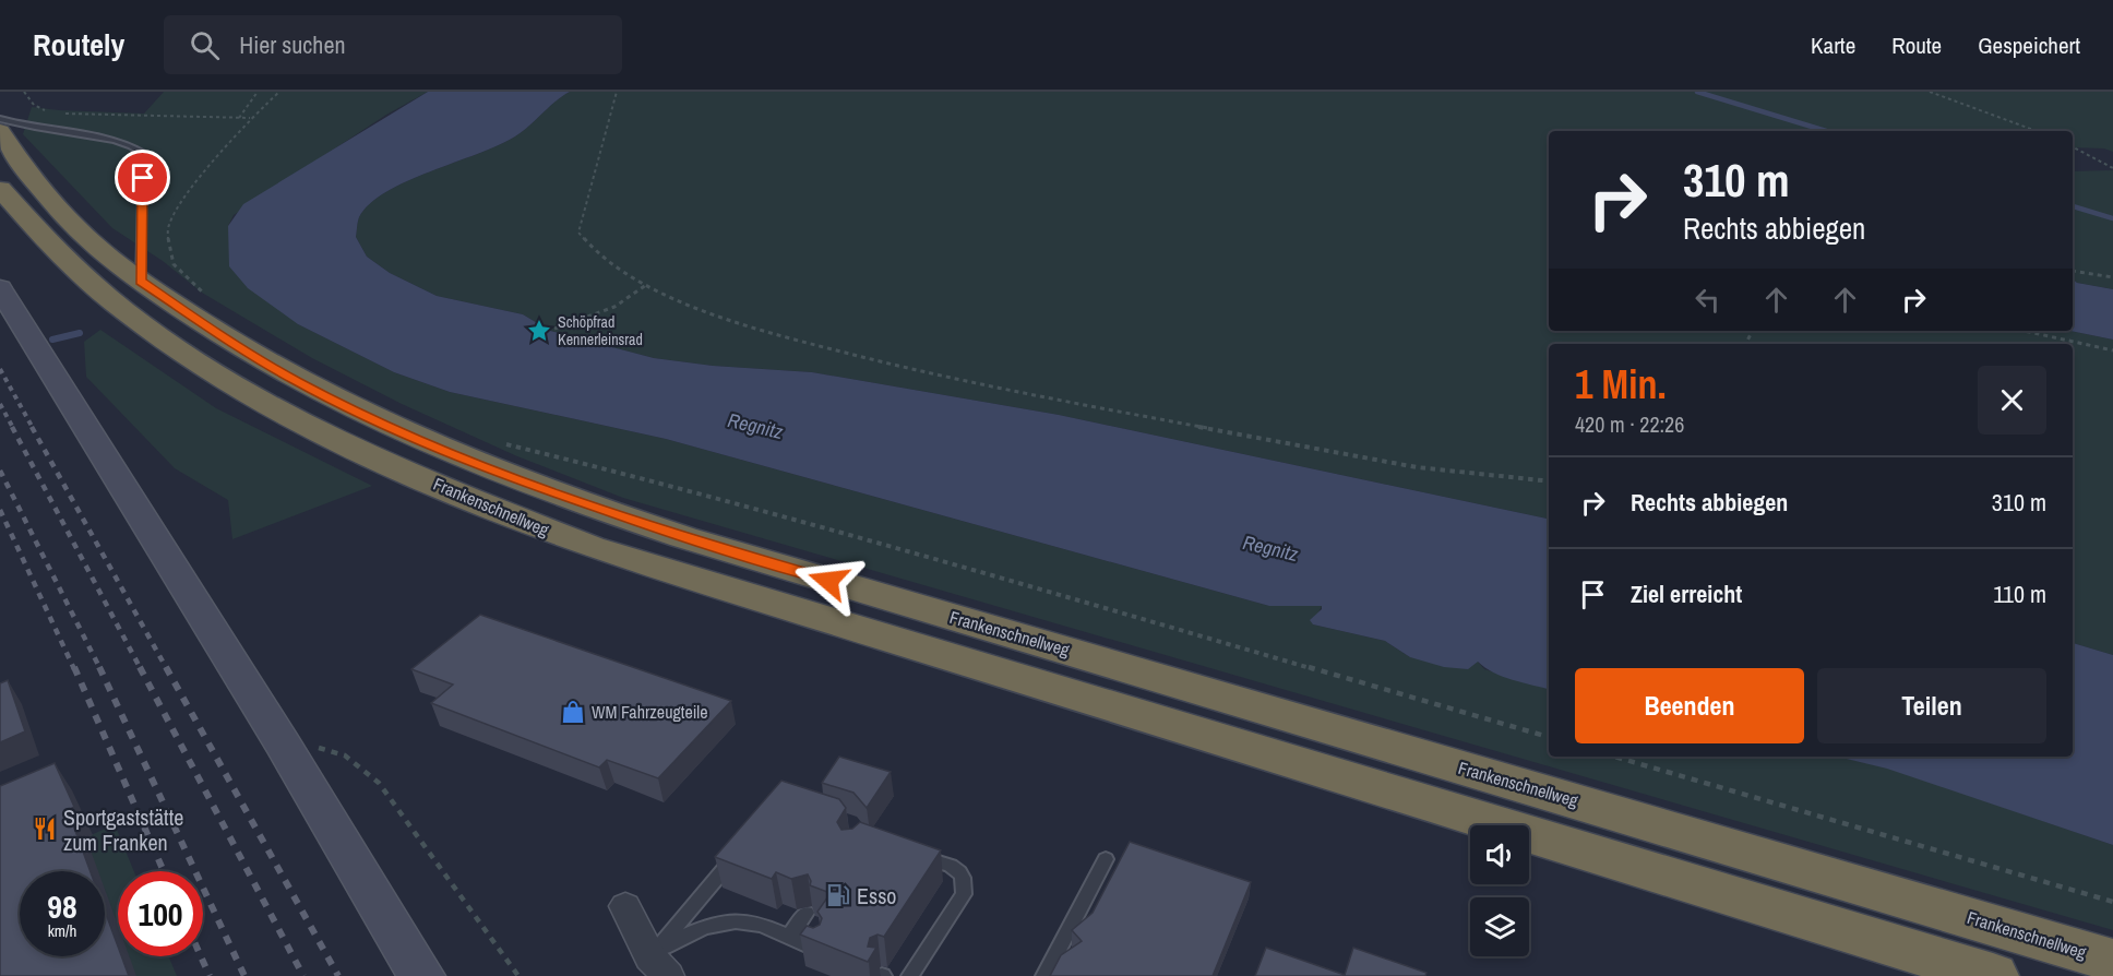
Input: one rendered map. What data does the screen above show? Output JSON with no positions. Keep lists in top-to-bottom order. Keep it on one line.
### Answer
{"streets":{"highway":["Frankenschnellweg"]},"water":["Regnitz"],"places":{"place":["Schöpfrad Kennerleinsrad"],"shop":["WM Fahrzeugteile"],"restaurant":["Sportgaststätte zum Franken"],"fuel station":["Esso"]},"page":{"header":"Routely","search":"Hier suchen","nav":["Karte","Route","Gespeichert"],"turn":["310 m","Rechts abbiegen"],"heading":["1 Min.","420 m · 22:26"],"list":[{"name":"Rechts abbiegen","value":"310 m"},{"name":"Ziel erreicht","value":"110 m"}],"buttons":["Beenden","Teilen"],"speed":"98 km/h","limit":"100"}}
